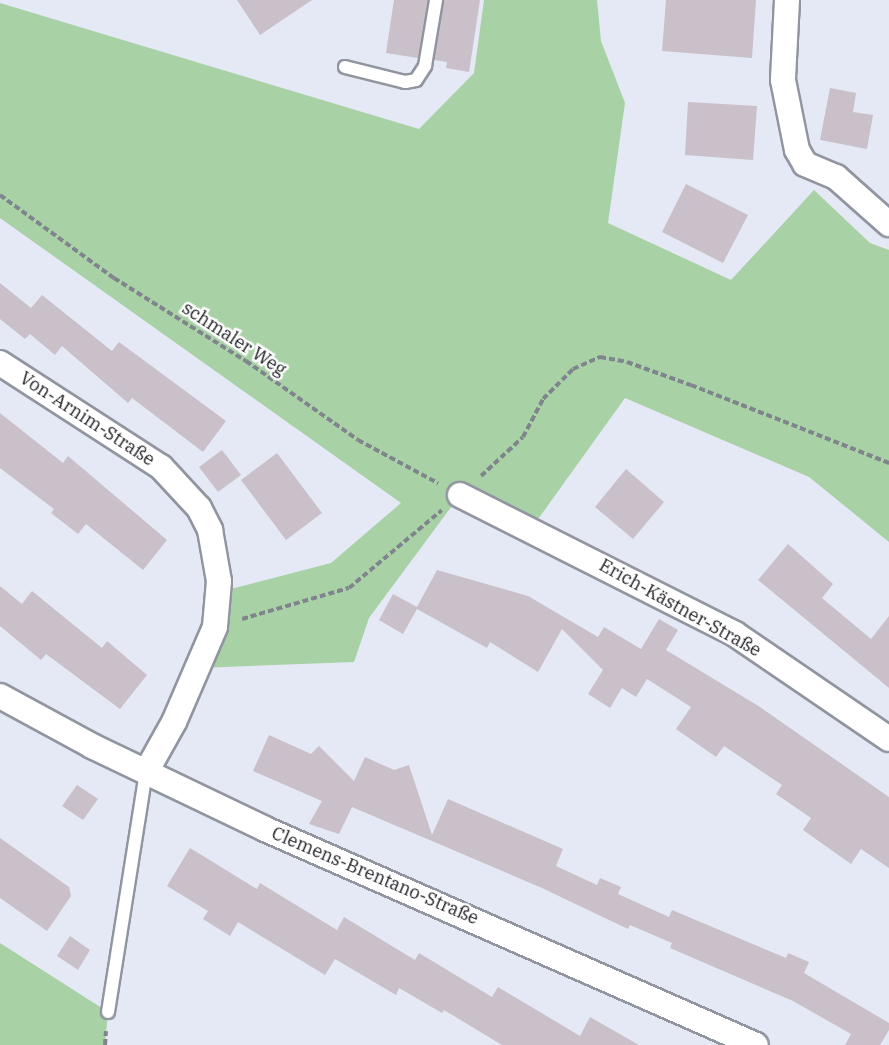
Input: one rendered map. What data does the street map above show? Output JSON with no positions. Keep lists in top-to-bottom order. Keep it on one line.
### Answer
{"streets":{"street":["Von-Arnim-Straße","Erich-Kästner-Straße","Clemens-Brentano-Straße"],"path":["schmaler Weg"]},"crossings":[["schmaler Weg","Erich-Kästner-Straße"],["Von-Arnim-Straße","Clemens-Brentano-Straße"]]}
